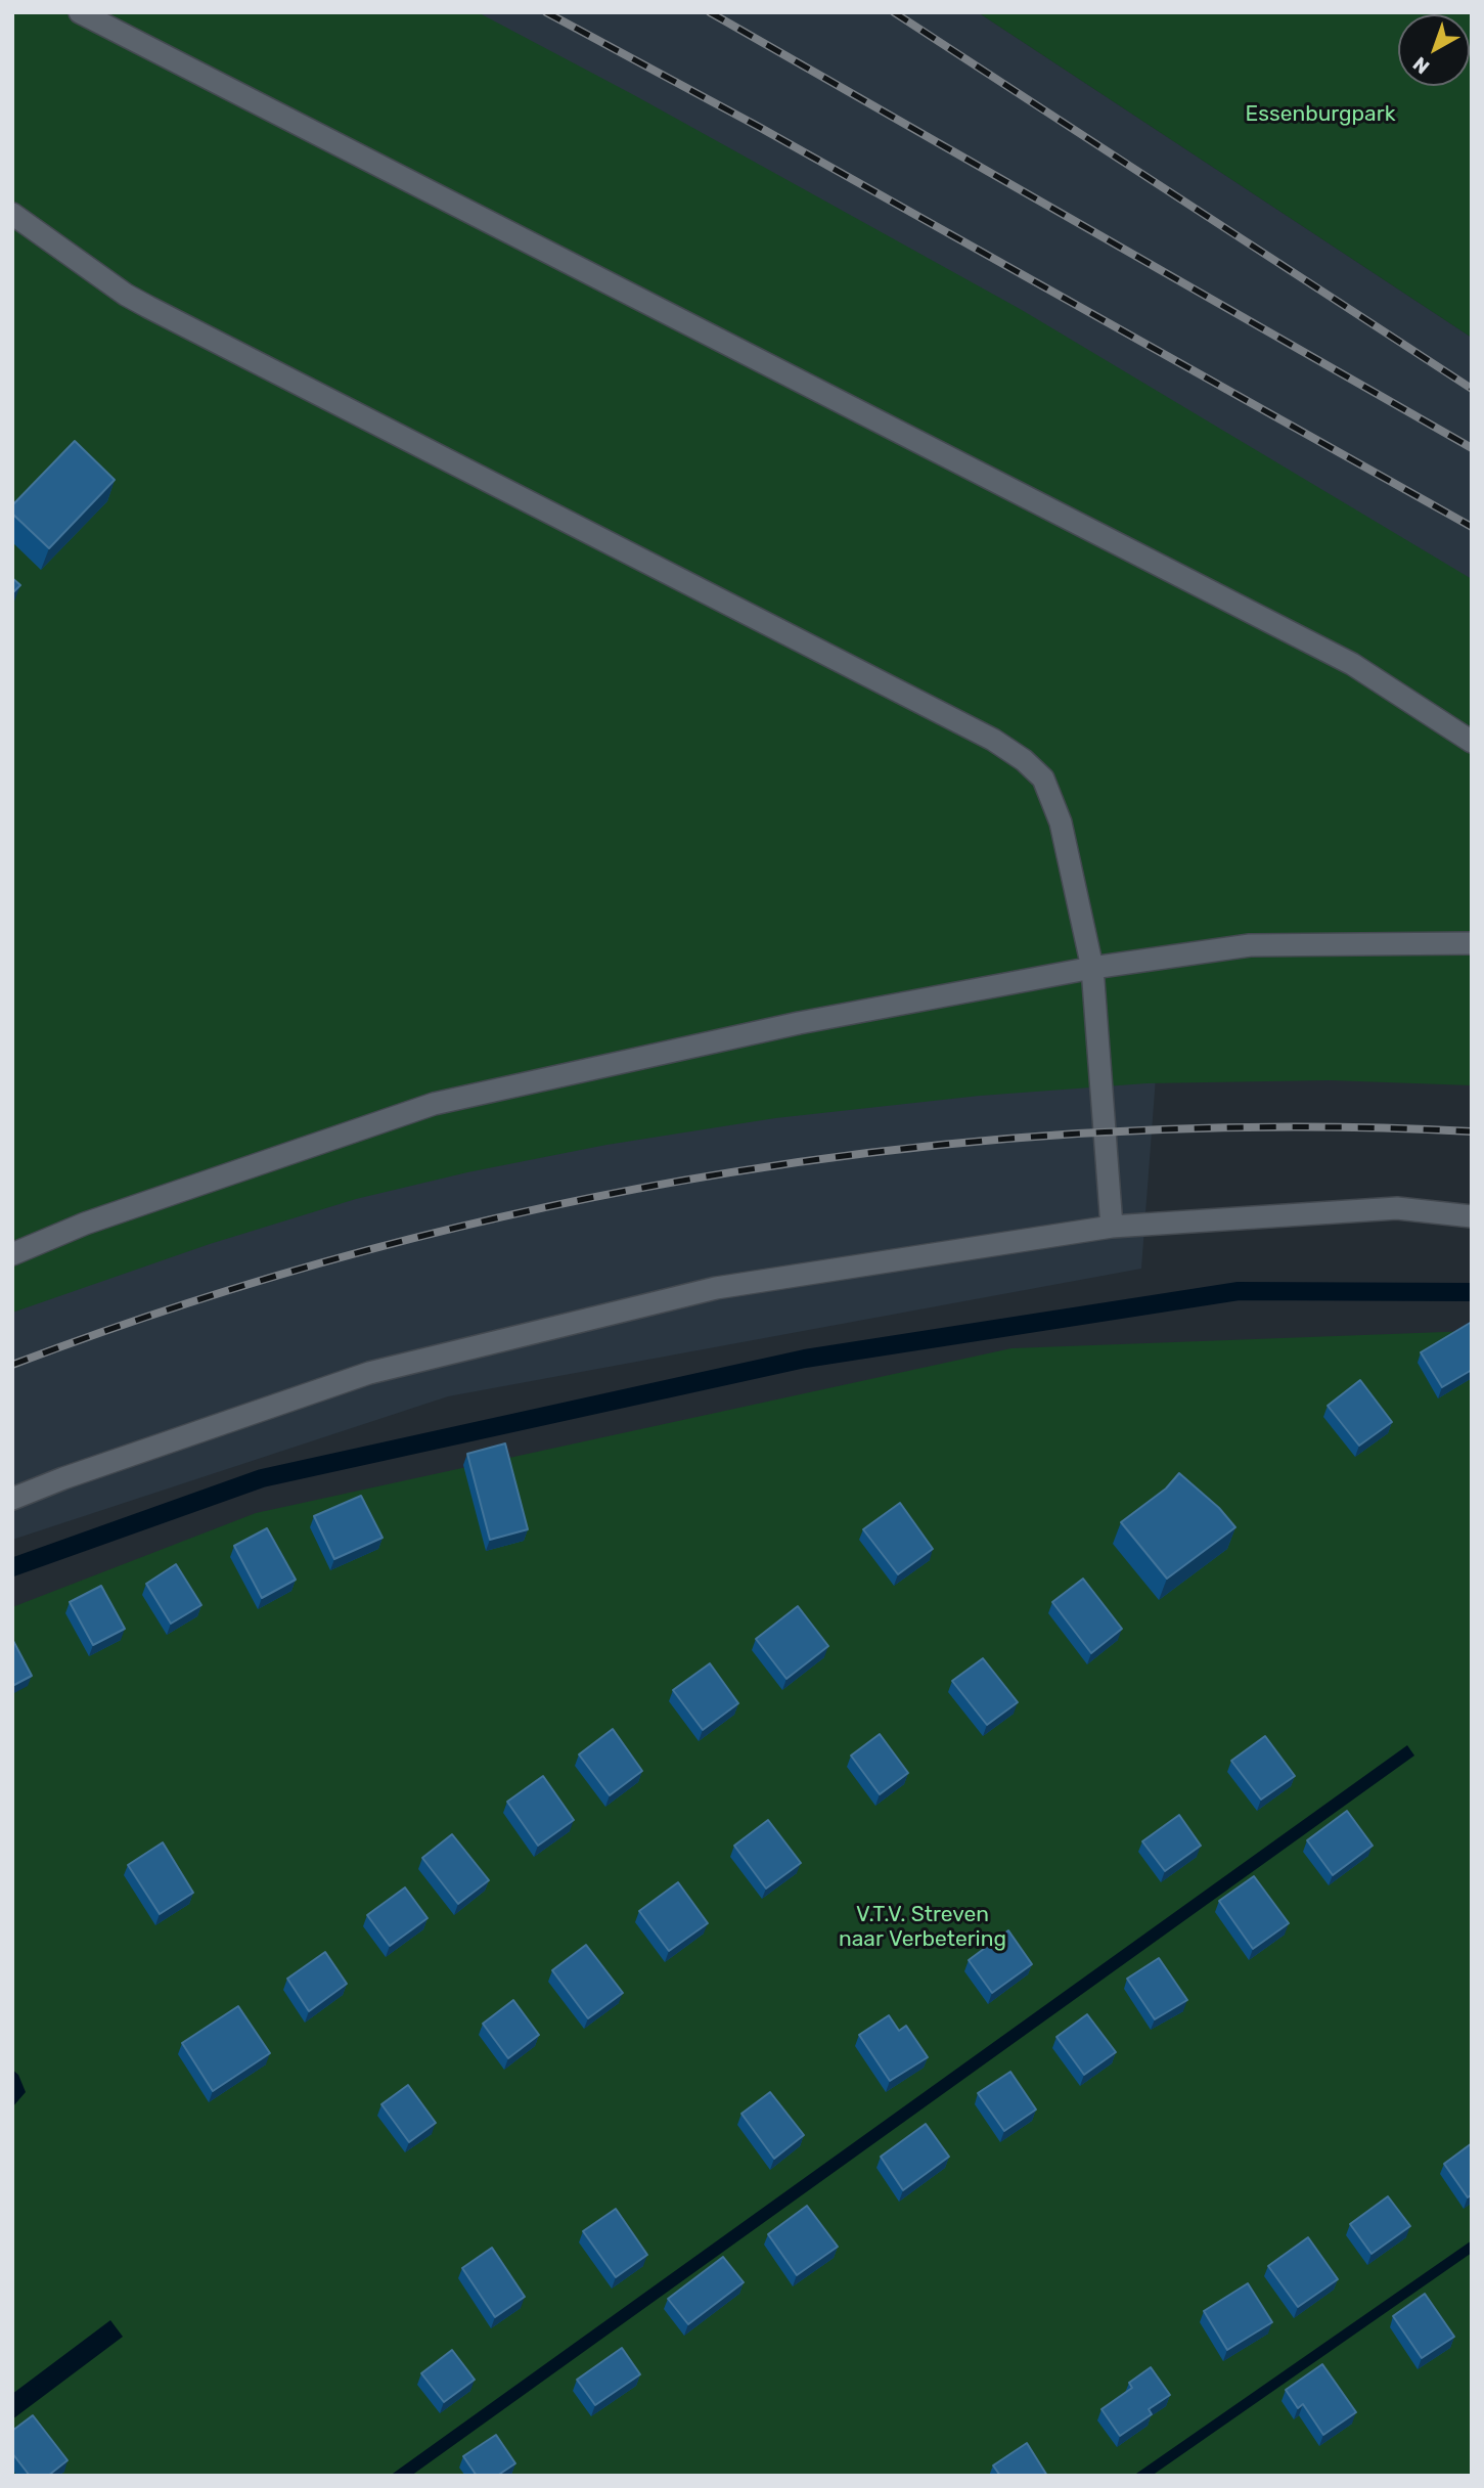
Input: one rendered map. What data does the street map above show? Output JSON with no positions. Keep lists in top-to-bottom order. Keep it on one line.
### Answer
{"parks":["Essenburgpark","V.T.V. Streven naar Verbetering"],"north":"bottom left"}
